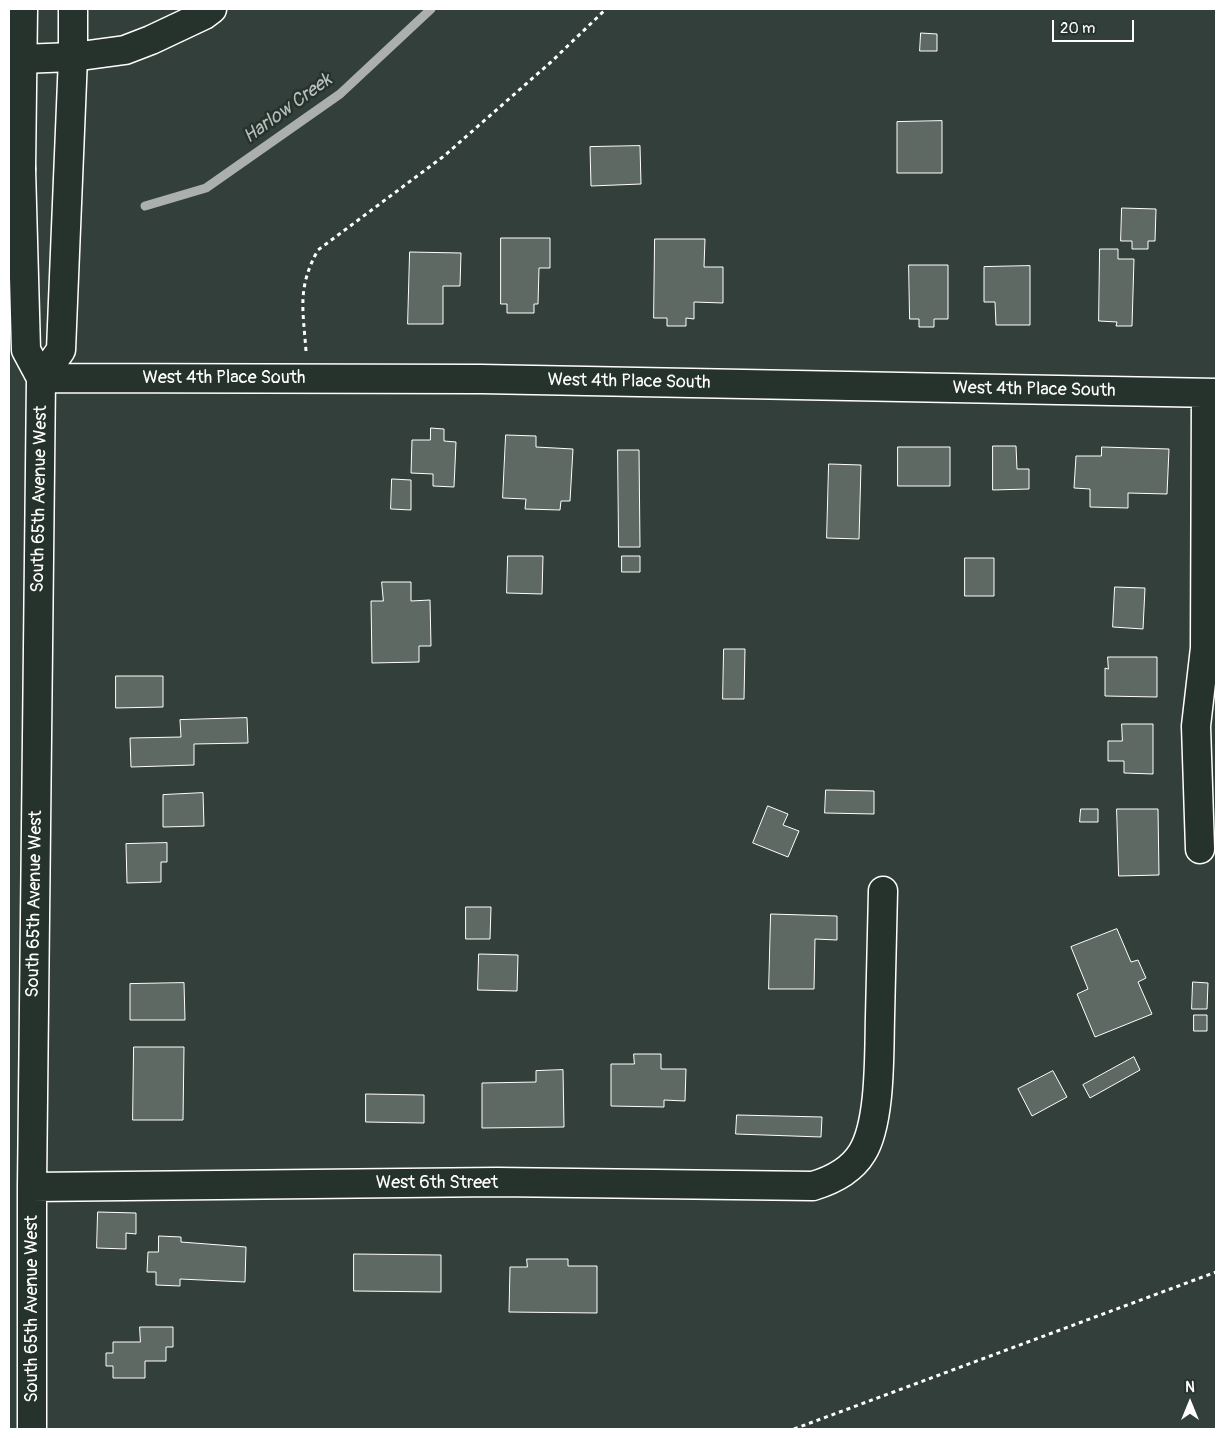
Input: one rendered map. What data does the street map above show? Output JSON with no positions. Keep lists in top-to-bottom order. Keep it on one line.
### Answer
{"streets":{"main road":["West 4th Place South","South 65th Avenue West","West 6th Street"]},"crossings":[["West 4th Place South","South 65th Avenue West"],["South 65th Avenue West","West 6th Street"]],"water":["Harlow Creek"],"scale_bar":"20 m","north":"top"}
